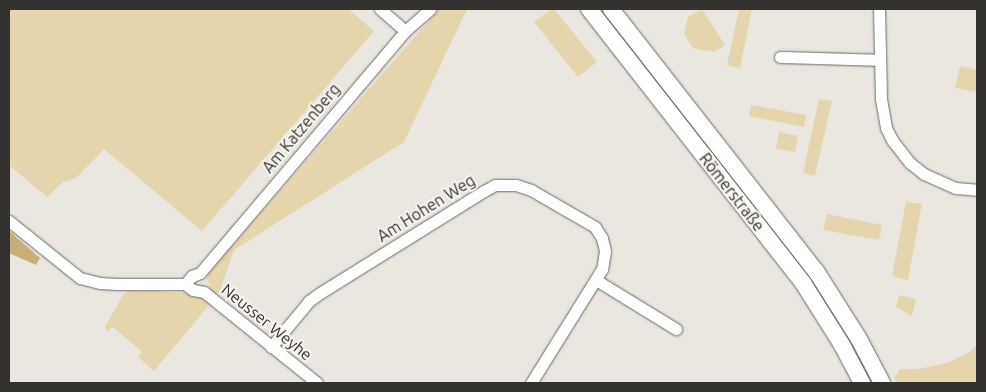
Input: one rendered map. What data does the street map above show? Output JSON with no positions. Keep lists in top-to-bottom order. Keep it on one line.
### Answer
{"streets":{"main road":["Römerstraße"],"street":["Am Katzenberg","Am Hohen Weg","Neusser Weyhe"]},"crossings":[["Am Katzenberg","Neusser Weyhe"],["Am Hohen Weg","Neusser Weyhe"]]}
